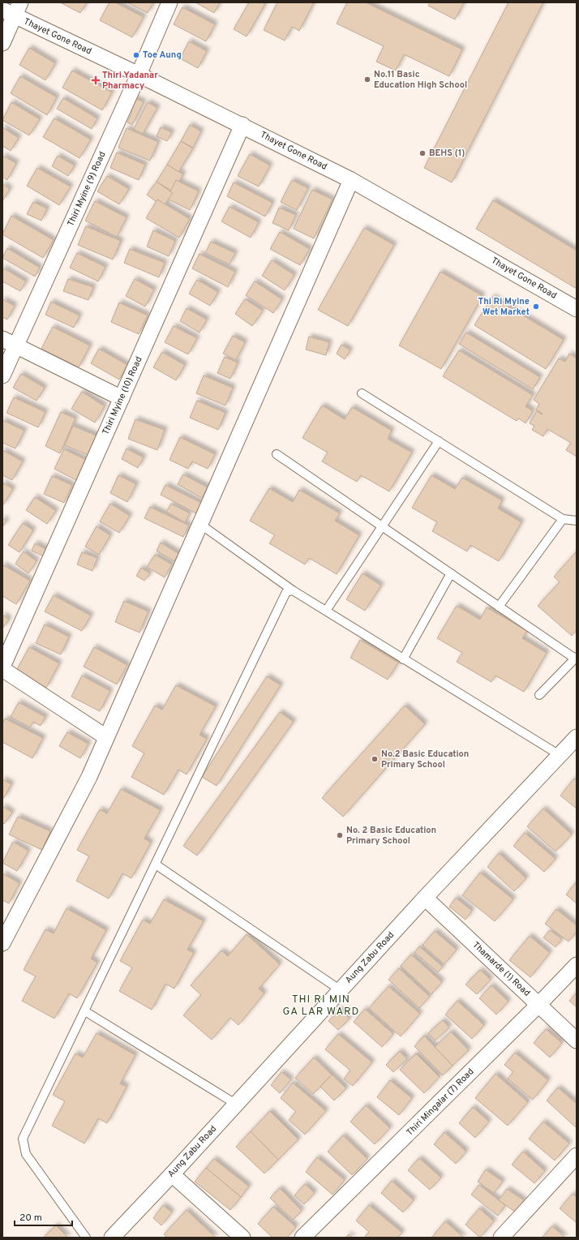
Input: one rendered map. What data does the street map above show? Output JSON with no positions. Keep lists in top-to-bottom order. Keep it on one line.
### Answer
{"streets":{"street":["Thayet Gone Road","Thiri Myine (9) Road","Thiri Myine (10) Road","Aung Zabu Road","Thamarde (1) Road","Thiri Mingalar (7) Road"]},"crossings":[["Thayet Gone Road","Thiri Myine (9) Road"],["Thayet Gone Road","Thiri Myine (10) Road"],["Aung Zabu Road","Thamarde (1) Road"],["Thamarde (1) Road","Thiri Mingalar (7) Road"]],"districts":["THI RI MIN GA LAR WARD"],"places":{"other":["Toe Aung","No.11 Basic Education High School","BEHS (1)","Thi Ri Myine Wet Market","No.2 Basic Education Primary School","No. 2 Basic Education Primary School"],"health":["Thiri Yadanar Pharmacy"]},"scale_bar":"20 m"}
